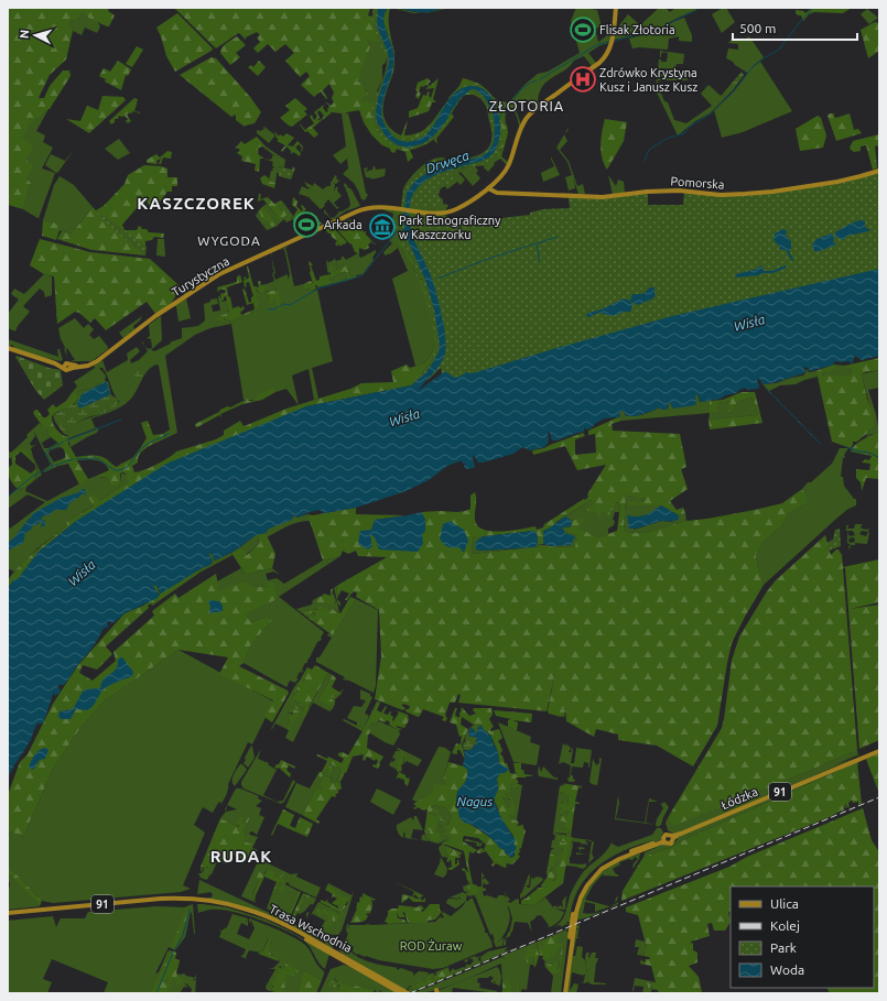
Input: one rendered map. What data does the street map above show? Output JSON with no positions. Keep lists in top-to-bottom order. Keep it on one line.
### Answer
{"streets":{"main road":["Pomorska","Turystyczna","91","Łódzka","Trasa Wschodnia"]},"crossings":[["Pomorska","Turystyczna"],["91","Łódzka"]],"districts":["ZŁOTORIA","KASZCZOREK","WYGODA","RUDAK"],"water":["Drwęca","Wisła","Nagus"],"parks":["ROD Żuraw"],"places":{"sports":["Flisak Złotoria","Arkada"],"hospital":["Zdrówko Krystyna Kusz i Janusz Kusz"],"museum":["Park Etnograficzny w Kaszczorku"]},"legend":["Ulica","Kolej","Park","Woda"],"scale_bar":"500 m","north":"left"}
